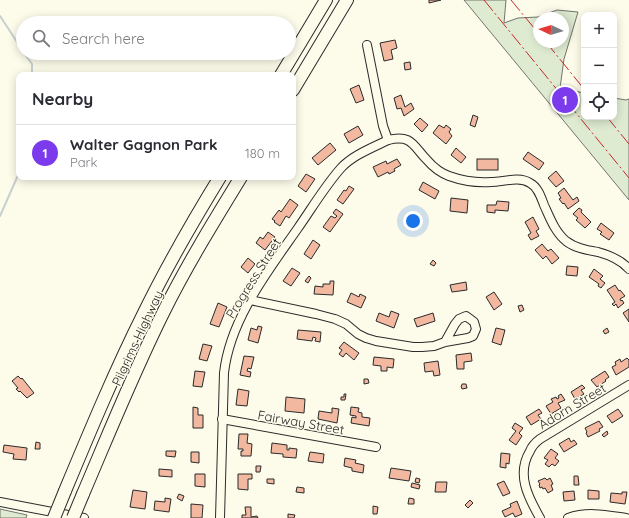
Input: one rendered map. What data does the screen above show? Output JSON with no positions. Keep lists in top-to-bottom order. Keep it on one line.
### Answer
{"streets":{"highway":["Pilgrims Highway"],"street":["Progress Street","Adorn Street","Fairway Street"]},"crossings":[["Progress Street","Fairway Street"]],"north":"left","page":{"map_buttons":["+","−"],"search":"Search here","heading":"Nearby","pins":"1","list":[{"mark":"1","name":"Walter Gagnon Park","note":"Park","value":"180 m"}]}}
